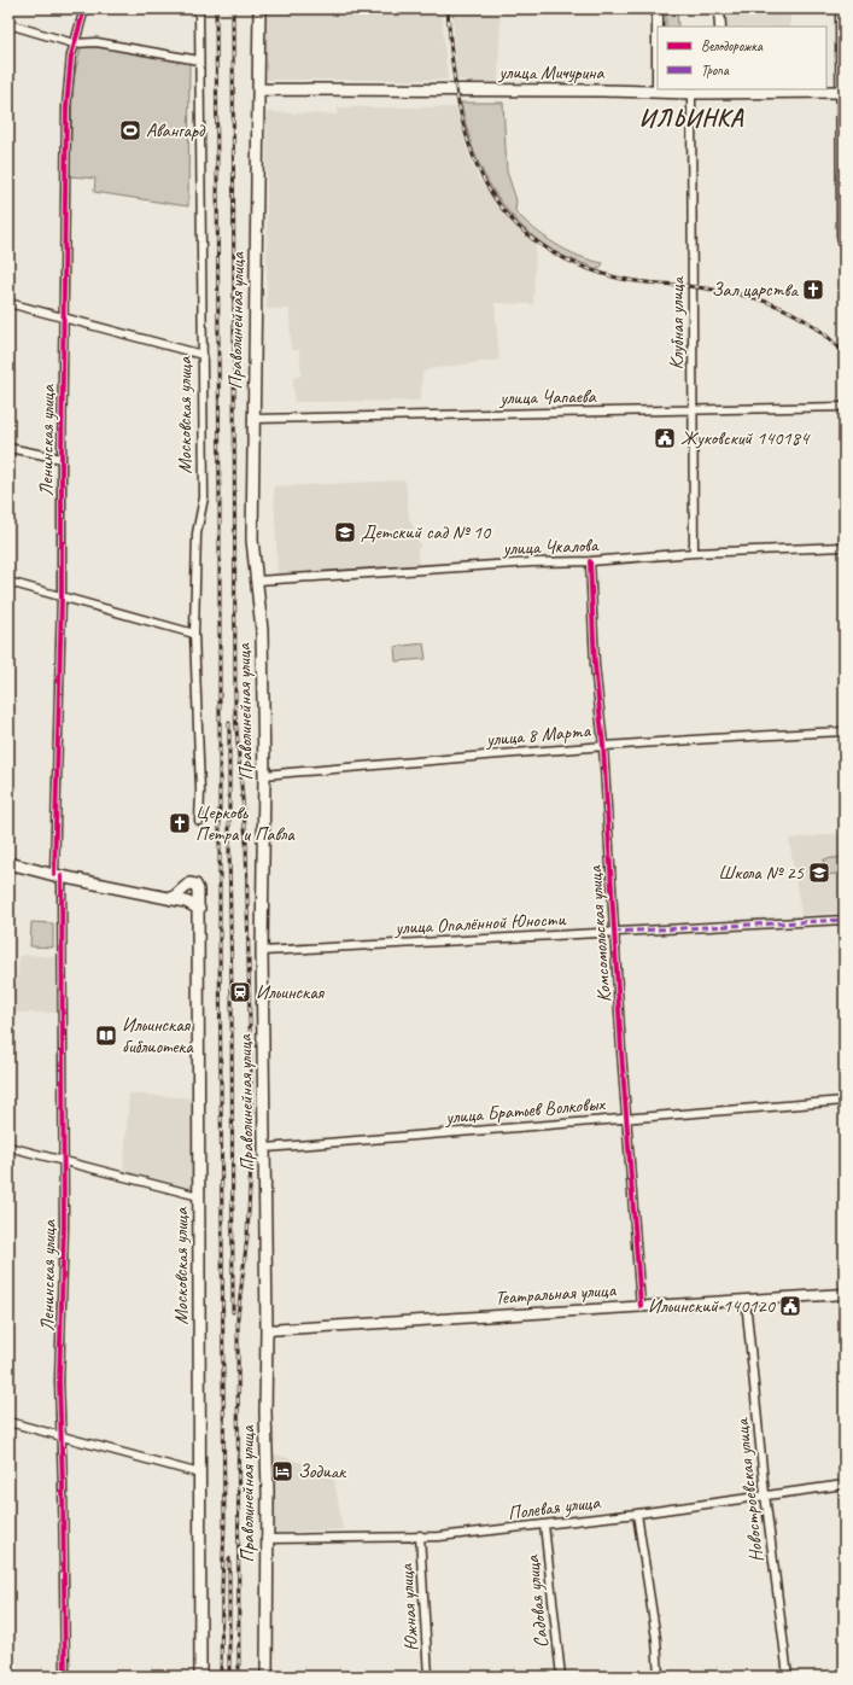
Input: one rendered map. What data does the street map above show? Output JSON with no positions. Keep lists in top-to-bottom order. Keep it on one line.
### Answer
{"streets":{"main road":["улица Мичурина","Праволинейная улица","Московская улица"],"street":["Клубная улица","улица Чапаева","Ленинская улица","улица Чкалова","улица 8 Марта","улица Опалённой Юности","Комсомольская улица","улица Братьев Волковых","Театральная улица","Новостроевская улица","Полевая улица","Садовая улица","Южная улица"]},"crossings":[["улица Мичурина","Праволинейная улица"],["улица Мичурина","Клубная улица"],["Праволинейная улица","улица Чапаева"],["Праволинейная улица","улица Чкалова"],["Праволинейная улица","улица 8 Марта"],["Праволинейная улица","улица Опалённой Юности"],["Праволинейная улица","улица Братьев Волковых"],["Праволинейная улица","Театральная улица"],["Праволинейная улица","Полевая улица"],["Клубная улица","улица Чапаева"],["Клубная улица","улица Чкалова"],["улица Чкалова","Комсомольская улица"],["улица 8 Марта","Комсомольская улица"],["улица Опалённой Юности","Комсомольская улица"],["Комсомольская улица","улица Братьев Волковых"],["Комсомольская улица","Театральная улица"],["Театральная улица","Новостроевская улица"],["Новостроевская улица","Полевая улица"],["Полевая улица","Садовая улица"],["Полевая улица","Южная улица"]],"districts":["ИЛЬИНКА"],"places":{"sports":["Авангард"],"church":["Зал царства","Церковь Петра и Павла"],"public building":["Жуковский 140184","Ильинский 140120"],"school or university":["Детский сад № 10","Школа № 25"],"station":["Ильинская"],"library":["Ильинская библиотека"],"hotel":["Зодиак"]},"legend":["Велодорожка","Тропа"]}
